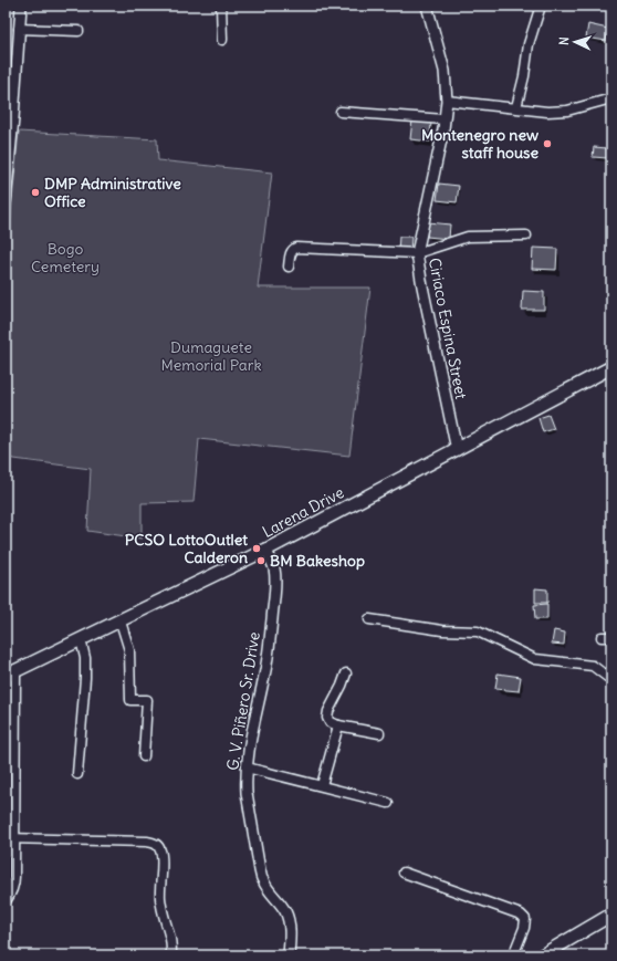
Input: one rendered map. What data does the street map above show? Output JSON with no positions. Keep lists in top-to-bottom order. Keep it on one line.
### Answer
{"streets":{"main road":["Larena Drive"],"street":["Ciriaco Espina Street","G. V. Piñero Sr. Drive"]},"crossings":[["Ciriaco Espina Street","Larena Drive"],["Larena Drive","G. V. Piñero Sr. Drive"]],"parks":["Bogo Cemetery","Dumaguete Memorial Park"],"places":["Montenegro new staff house","DMP Administrative Office","PCSO LottoOutlet Calderon","BM Bakeshop"],"north":"left"}
